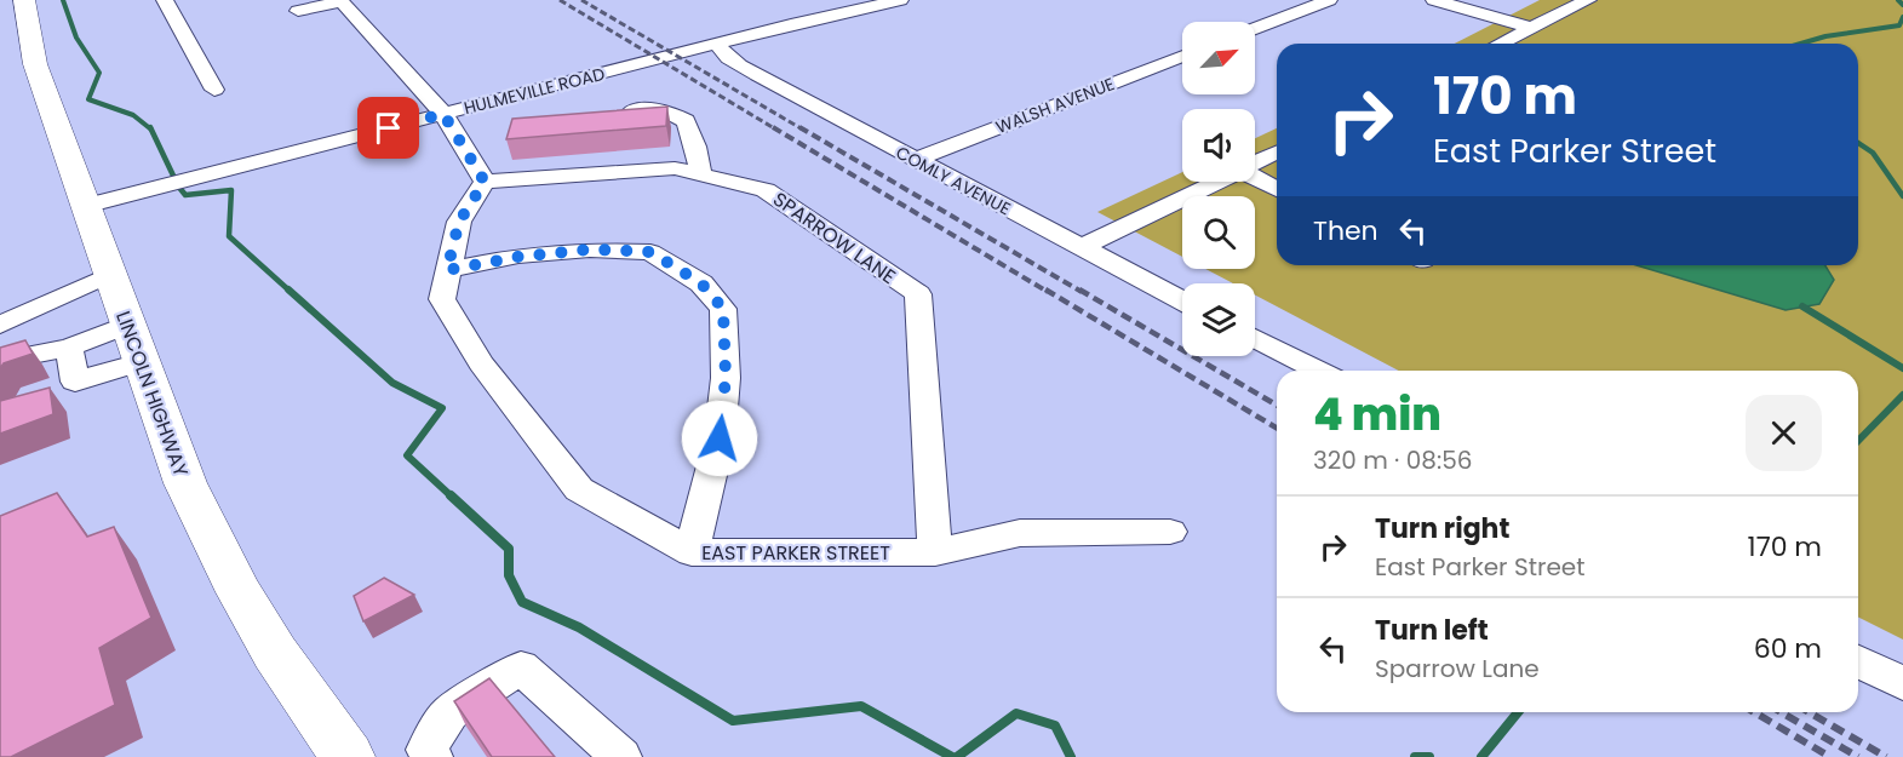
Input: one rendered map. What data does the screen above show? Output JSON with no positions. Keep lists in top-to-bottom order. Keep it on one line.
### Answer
{"streets":{"main road":["LINCOLN HIGHWAY"],"street":["HULMEVILLE ROAD","WALSH AVENUE","COMLY AVENUE","SPARROW LANE","EAST PARKER STREET"]},"crossings":[["HULMEVILLE ROAD","COMLY AVENUE"],["HULMEVILLE ROAD","LINCOLN HIGHWAY"],["WALSH AVENUE","COMLY AVENUE"],["SPARROW LANE","EAST PARKER STREET"]],"north":"top right","page":{"turn":["170 m","East Parker Street"],"then":"Then","heading":["4 min","320 m · 08:56"],"list":[{"name":"Turn right","note":"East Parker Street","value":"170 m"},{"name":"Turn left","note":"Sparrow Lane","value":"60 m"}]}}
